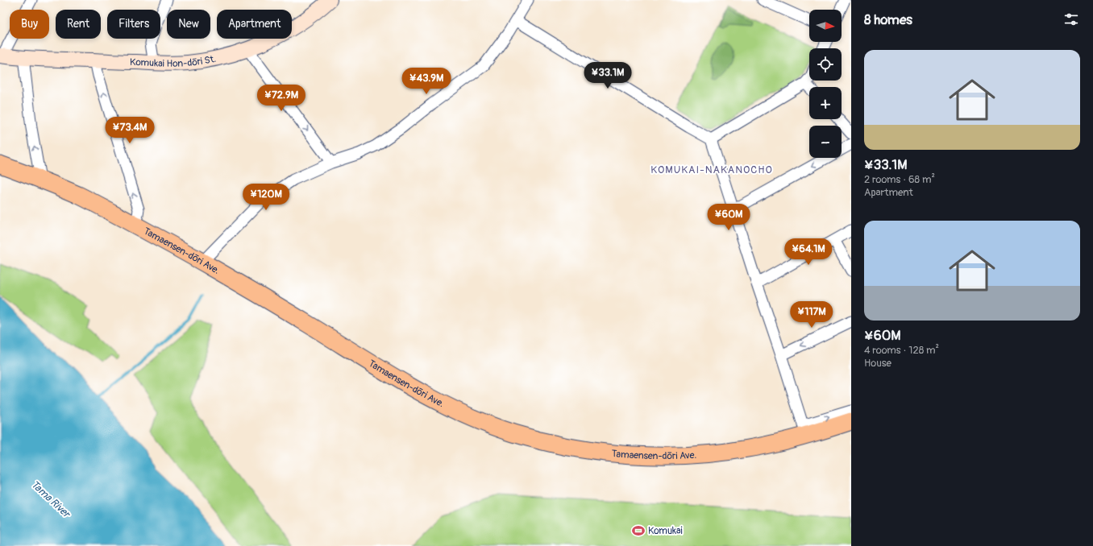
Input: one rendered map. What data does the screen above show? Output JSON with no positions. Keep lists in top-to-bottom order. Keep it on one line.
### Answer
{"streets":{"main road":["Tamaensen-dōri Ave."],"street":["Komukai Hon-dōri St."]},"districts":["KOMUKAI-NAKANOCHO"],"water":["Tama River"],"places":{"sports":["Komukai"]},"north":"right","page":{"heading":"8 homes","map_buttons":["+","−"],"chip":["Buy","Rent","Filters","New","Apartment"],"list":[{"name":"¥33.1M","note":"2 rooms · 68 m² · Apartment"},{"name":"¥60M","note":"4 rooms · 128 m² · House"}],"price":["¥33.1M","¥43.9M","¥72.9M","¥73.4M","¥120M","¥60M","¥64.1M","¥117M"]}}
